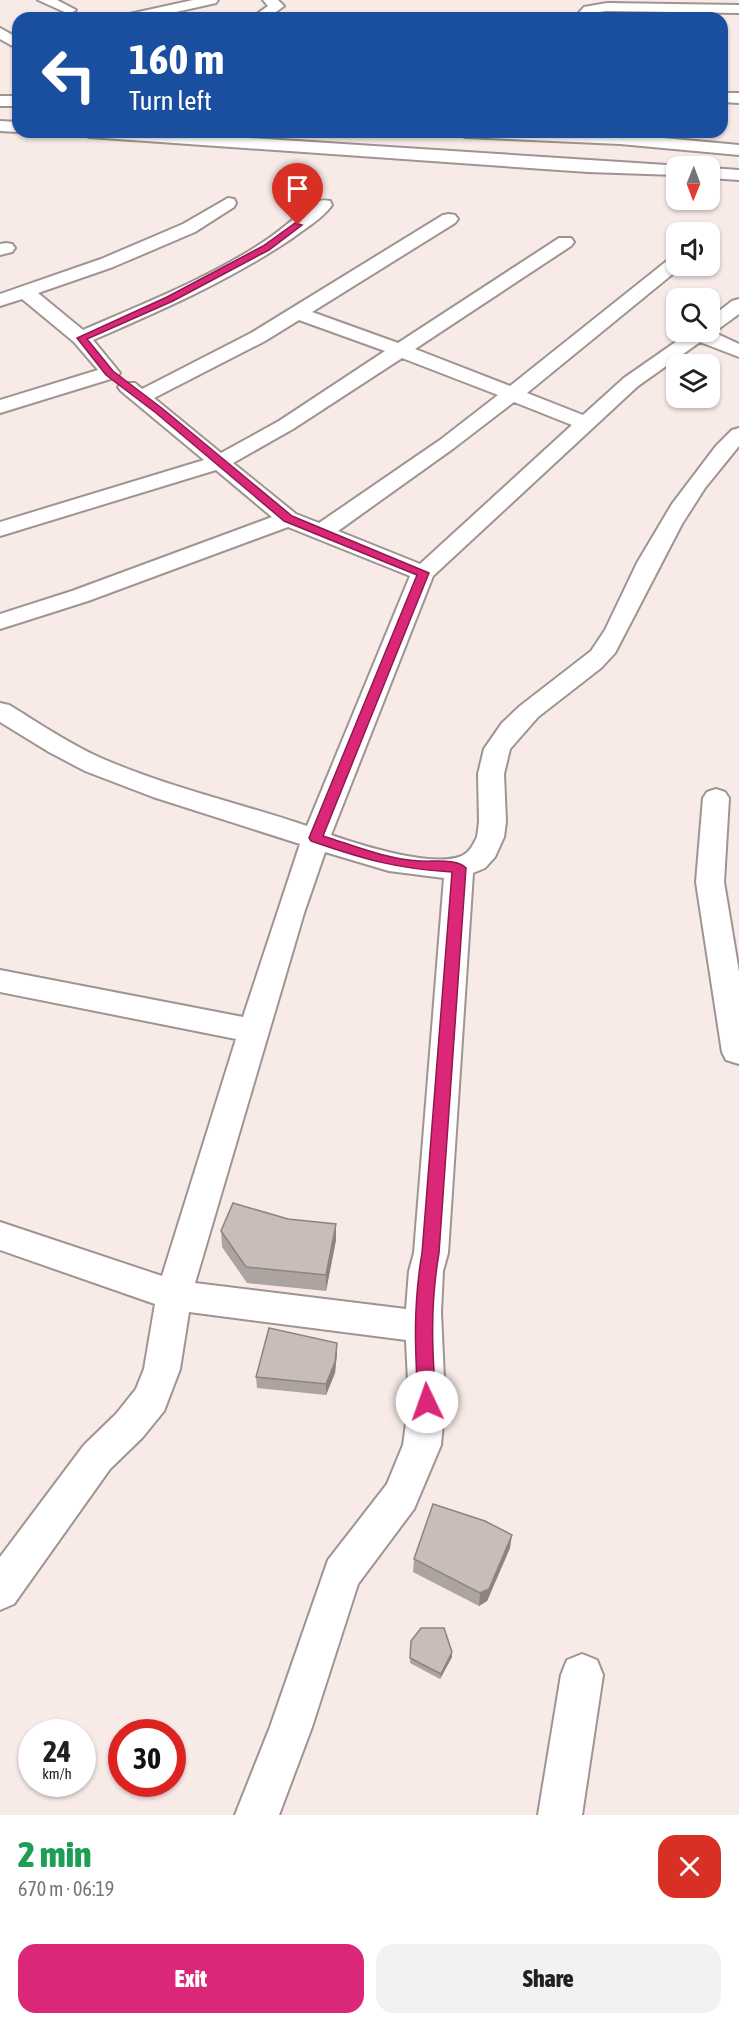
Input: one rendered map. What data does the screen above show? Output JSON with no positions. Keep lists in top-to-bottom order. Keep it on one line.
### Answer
{"north":"bottom","page":{"turn":["160 m","Turn left"],"speed":"24 km/h","limit":"30","heading":["2 min","670 m · 06:19"],"buttons":["Exit","Share"]}}
